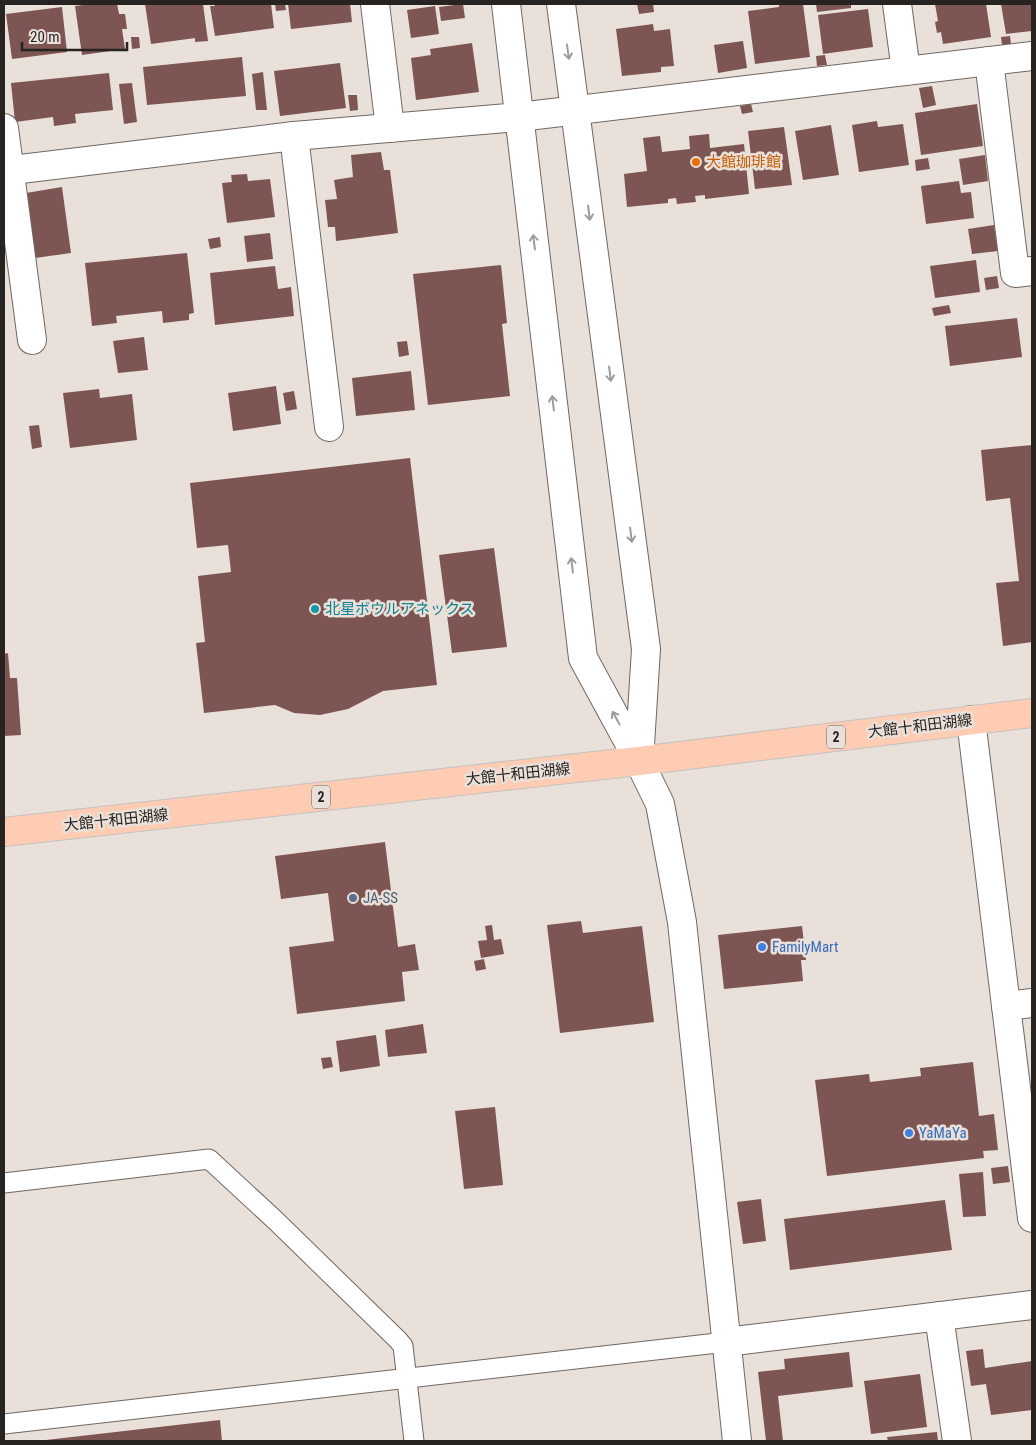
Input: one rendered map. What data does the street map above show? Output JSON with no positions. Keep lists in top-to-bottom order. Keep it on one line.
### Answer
{"streets":{"main road":["大館十和田湖線","2"]},"places":["大館珈琲館","北星ボウルアネックス","JA-SS","FamilyMart","YaMaYa"],"scale_bar":"20 m"}
